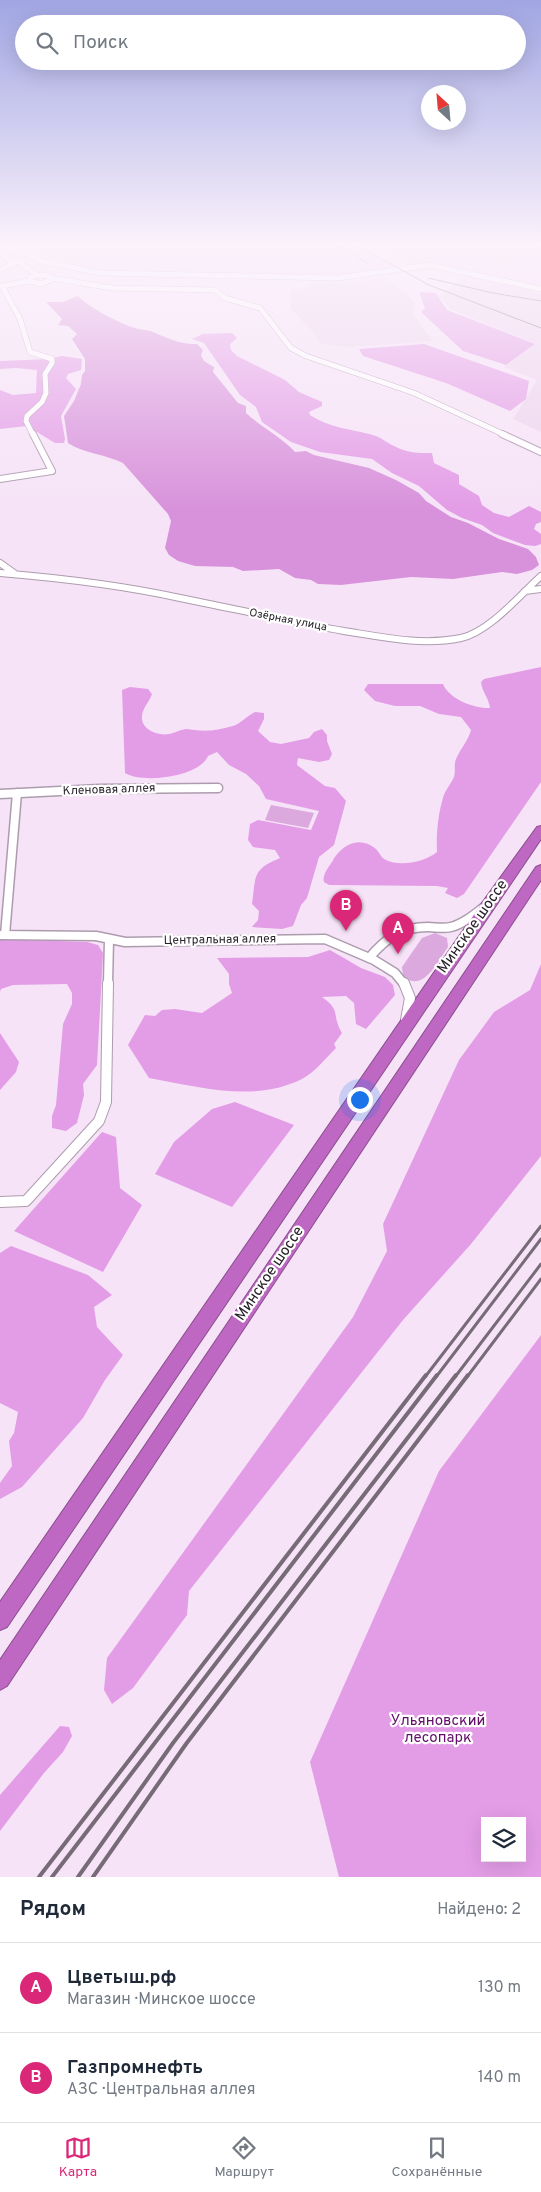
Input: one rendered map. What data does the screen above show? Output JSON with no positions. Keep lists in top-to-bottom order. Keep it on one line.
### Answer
{"streets":{"highway":["Минское шоссе"],"street":["Озёрная улица","Кленовая аллея","Центральная аллея"]},"crossings":[["Минское шоссе","Центральная аллея"]],"parks":["Ульяновский лесопарк"],"north":"top left","page":{"search":"Поиск","pins":["B","A"],"heading":["Рядом","Найдено: 2"],"list":[{"mark":"A","name":"Цветыш.рф","note":"Магазин · Минское шоссе","value":"130 m"},{"mark":"B","name":"Газпромнефть","note":"АЗС · Центральная аллея","value":"140 m"}],"nav":["Карта","Маршрут","Сохранённые"]}}
